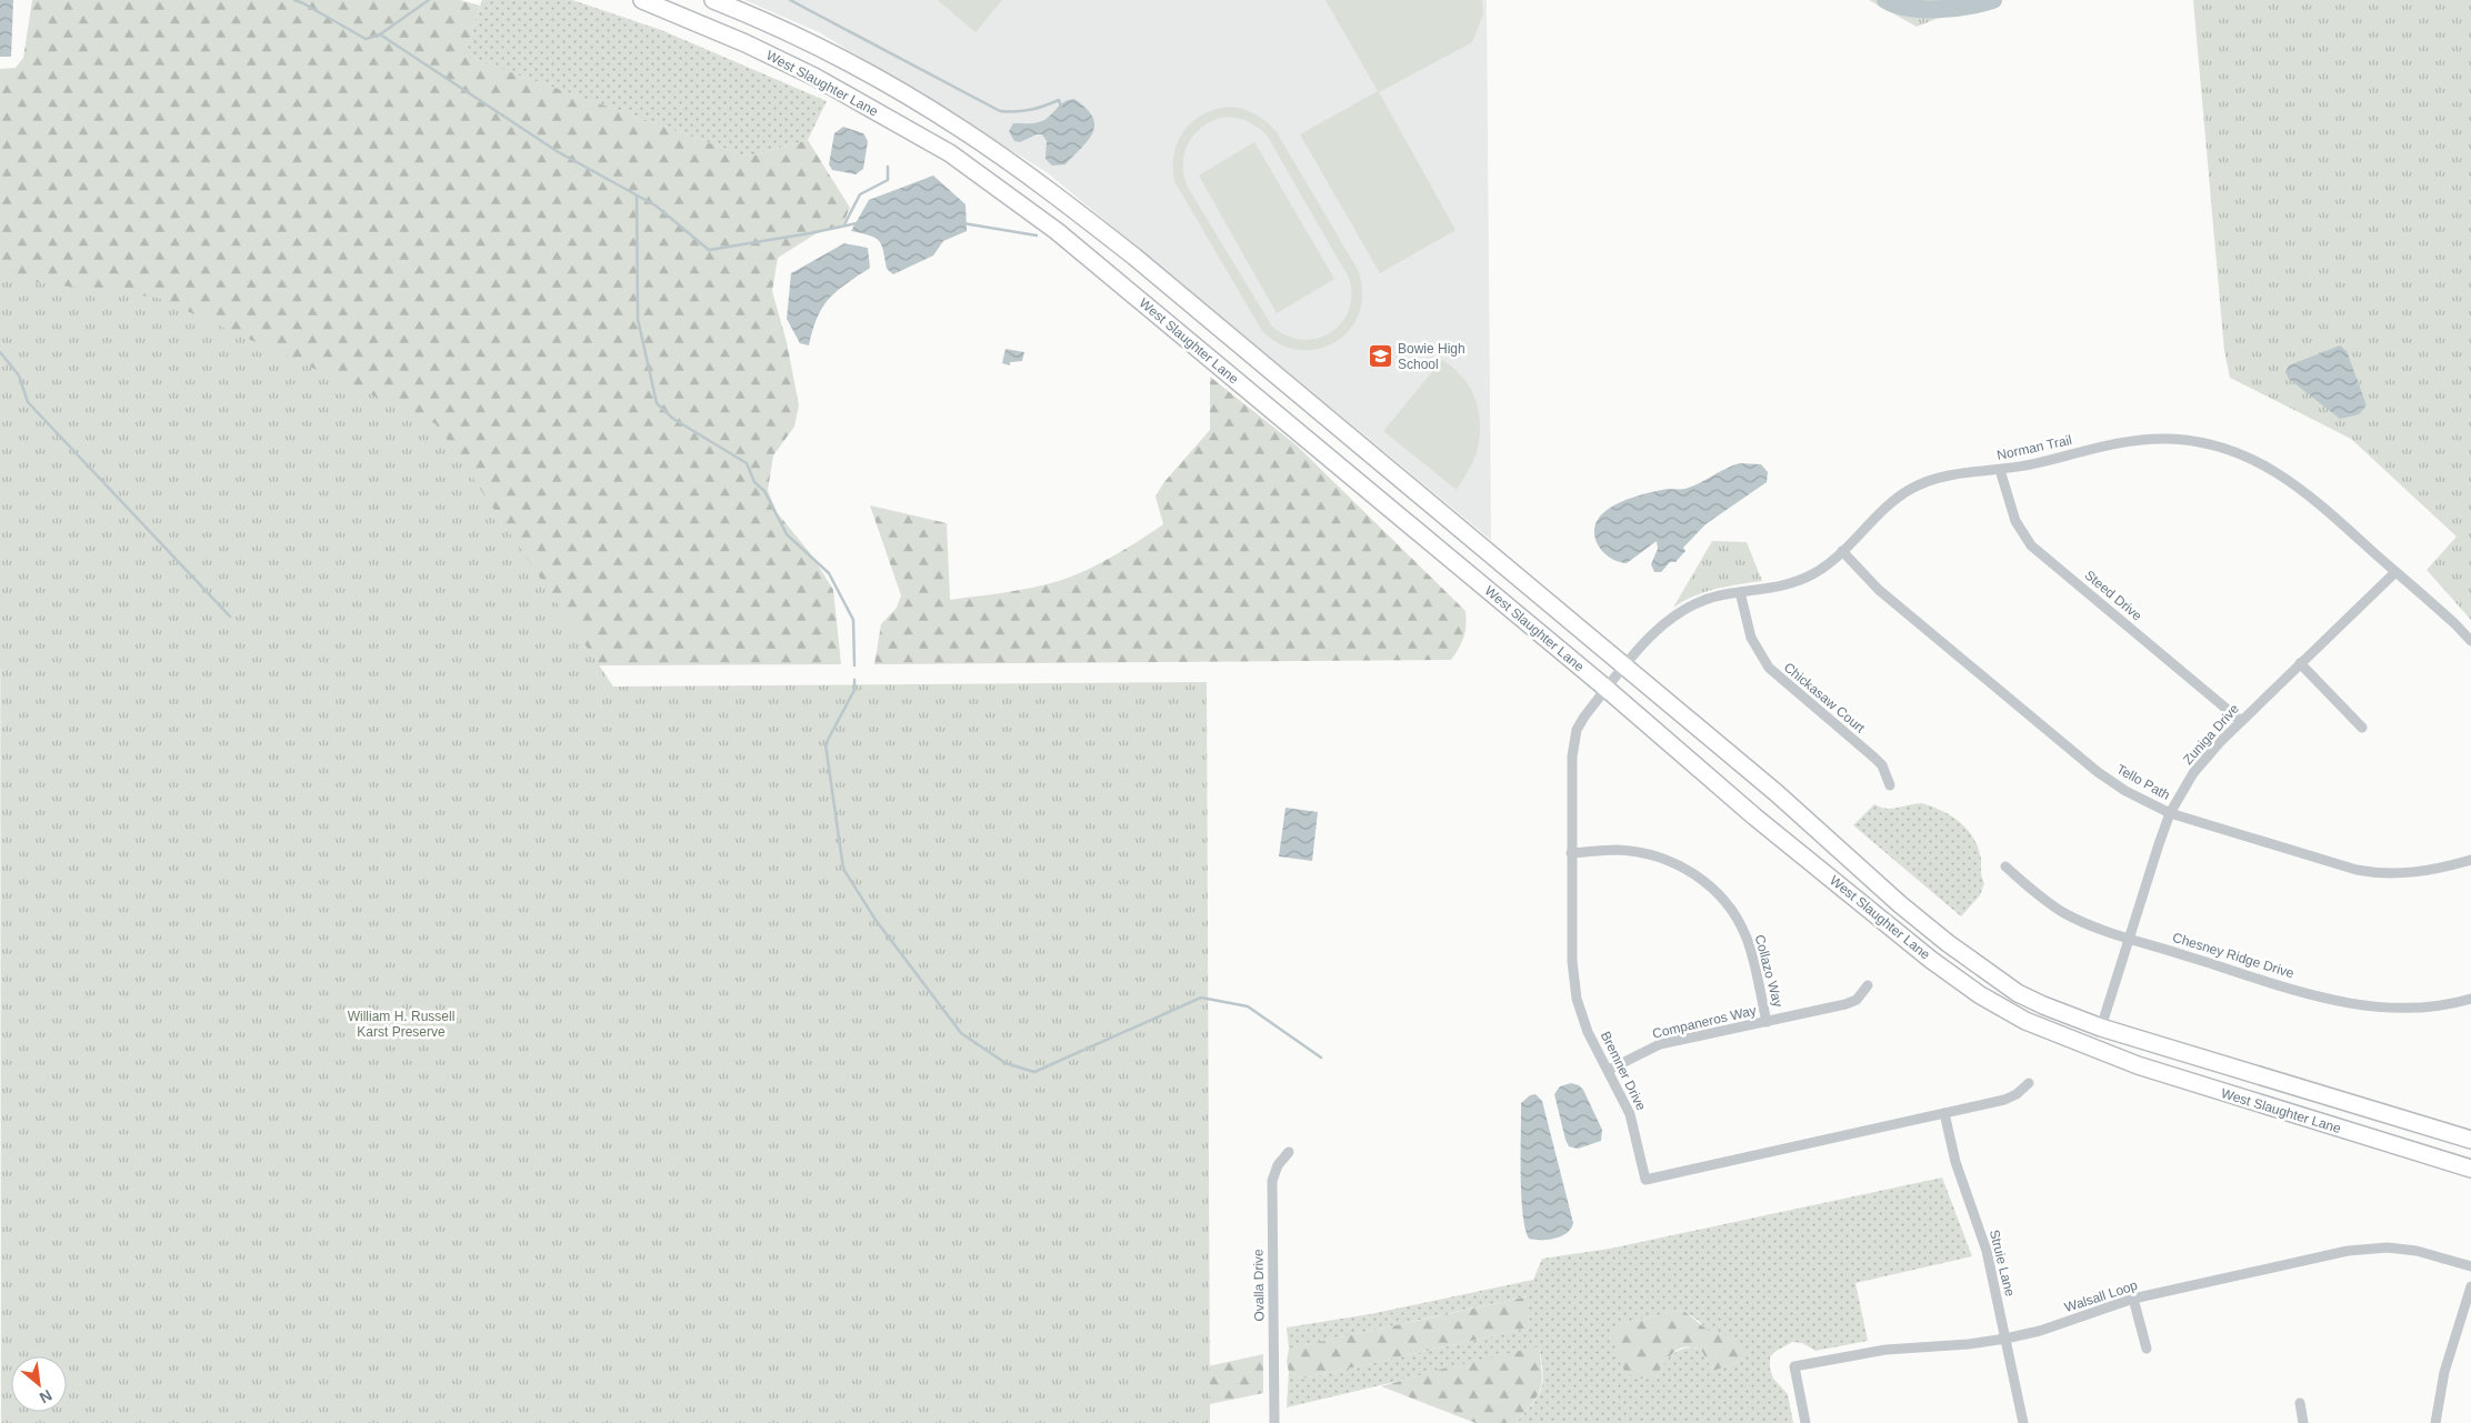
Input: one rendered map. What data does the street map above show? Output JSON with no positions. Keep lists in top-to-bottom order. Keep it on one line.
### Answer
{"streets":{"main road":["West Slaughter Lane"],"street":["Norman Trail","Steed Drive","Chickasaw Court","Zuniga Drive","Tello Path","Chesney Ridge Drive","Collazo Way","Companeros Way","Bremner Drive","Struie Lane","Ovalla Drive","Walsall Loop"]},"crossings":[["West Slaughter Lane","Norman Trail"],["West Slaughter Lane","Zuniga Drive"],["West Slaughter Lane","Bremner Drive"],["Norman Trail","Steed Drive"],["Norman Trail","Chickasaw Court"],["Norman Trail","Zuniga Drive"],["Norman Trail","Tello Path"],["Norman Trail","Bremner Drive"],["Steed Drive","Zuniga Drive"],["Zuniga Drive","Tello Path"],["Zuniga Drive","Chesney Ridge Drive"],["Collazo Way","Companeros Way"],["Collazo Way","Bremner Drive"],["Companeros Way","Bremner Drive"],["Bremner Drive","Struie Lane"],["Struie Lane","Walsall Loop"]],"parks":["William H. Russell Karst Preserve"],"places":{"school or university":["Bowie High School"]},"north":"bottom right"}
